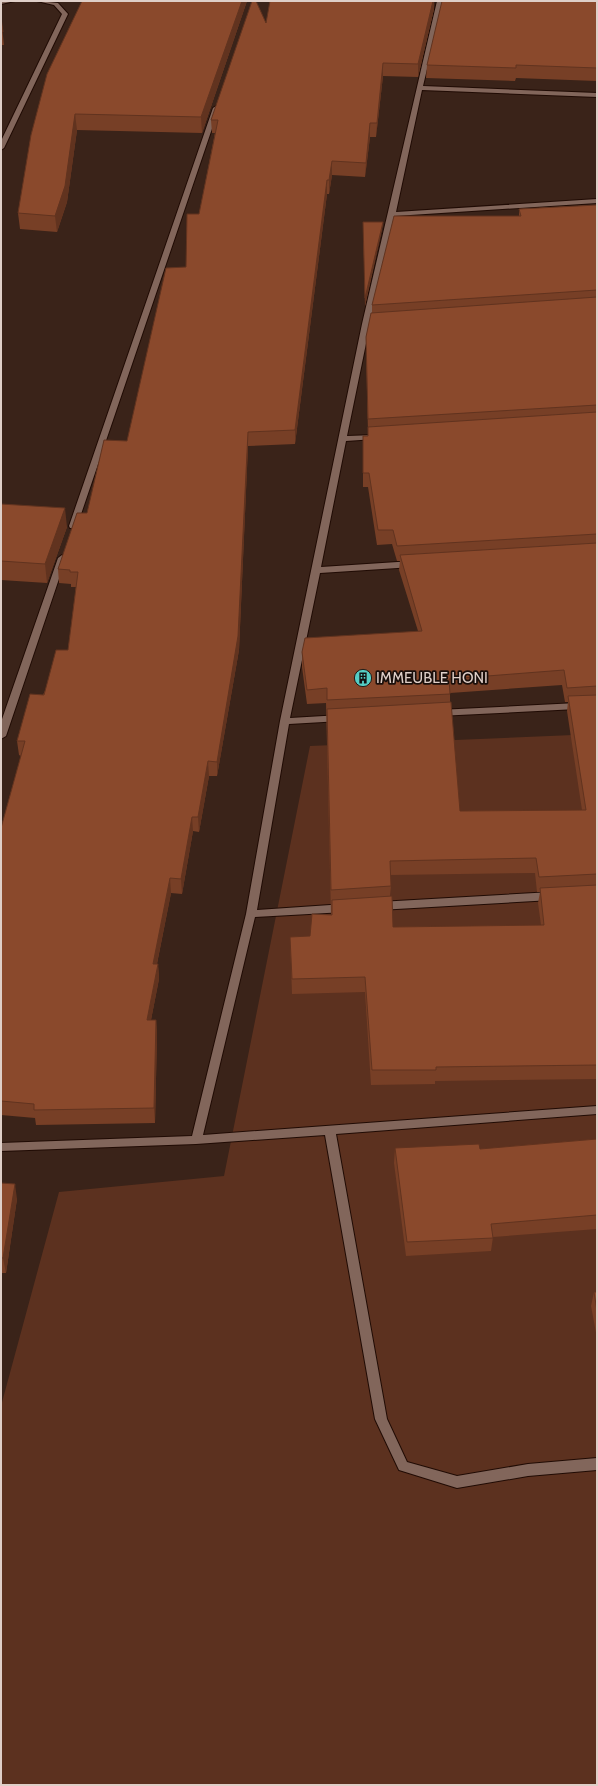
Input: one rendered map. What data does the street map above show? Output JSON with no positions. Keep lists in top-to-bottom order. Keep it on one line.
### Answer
{"places":{"building":["IMMEUBLE HONI"]}}
